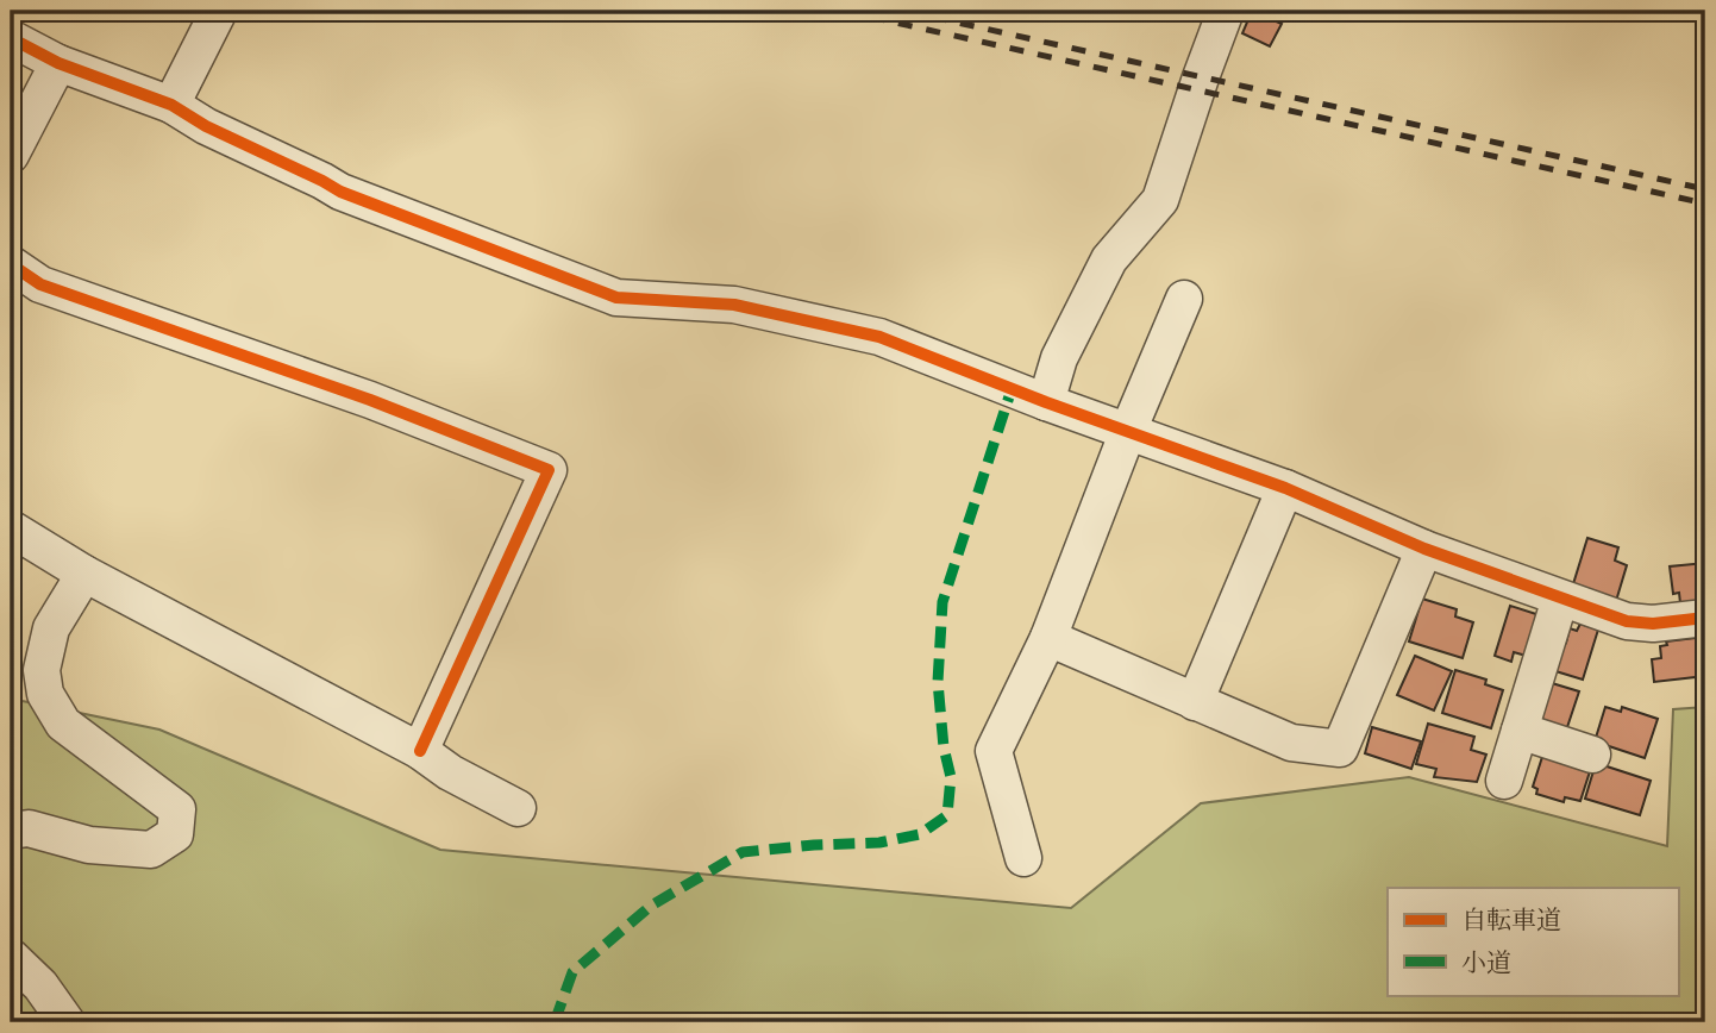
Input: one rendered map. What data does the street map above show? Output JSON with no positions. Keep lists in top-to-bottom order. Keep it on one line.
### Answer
{"legend":["自転車道","小道"]}
